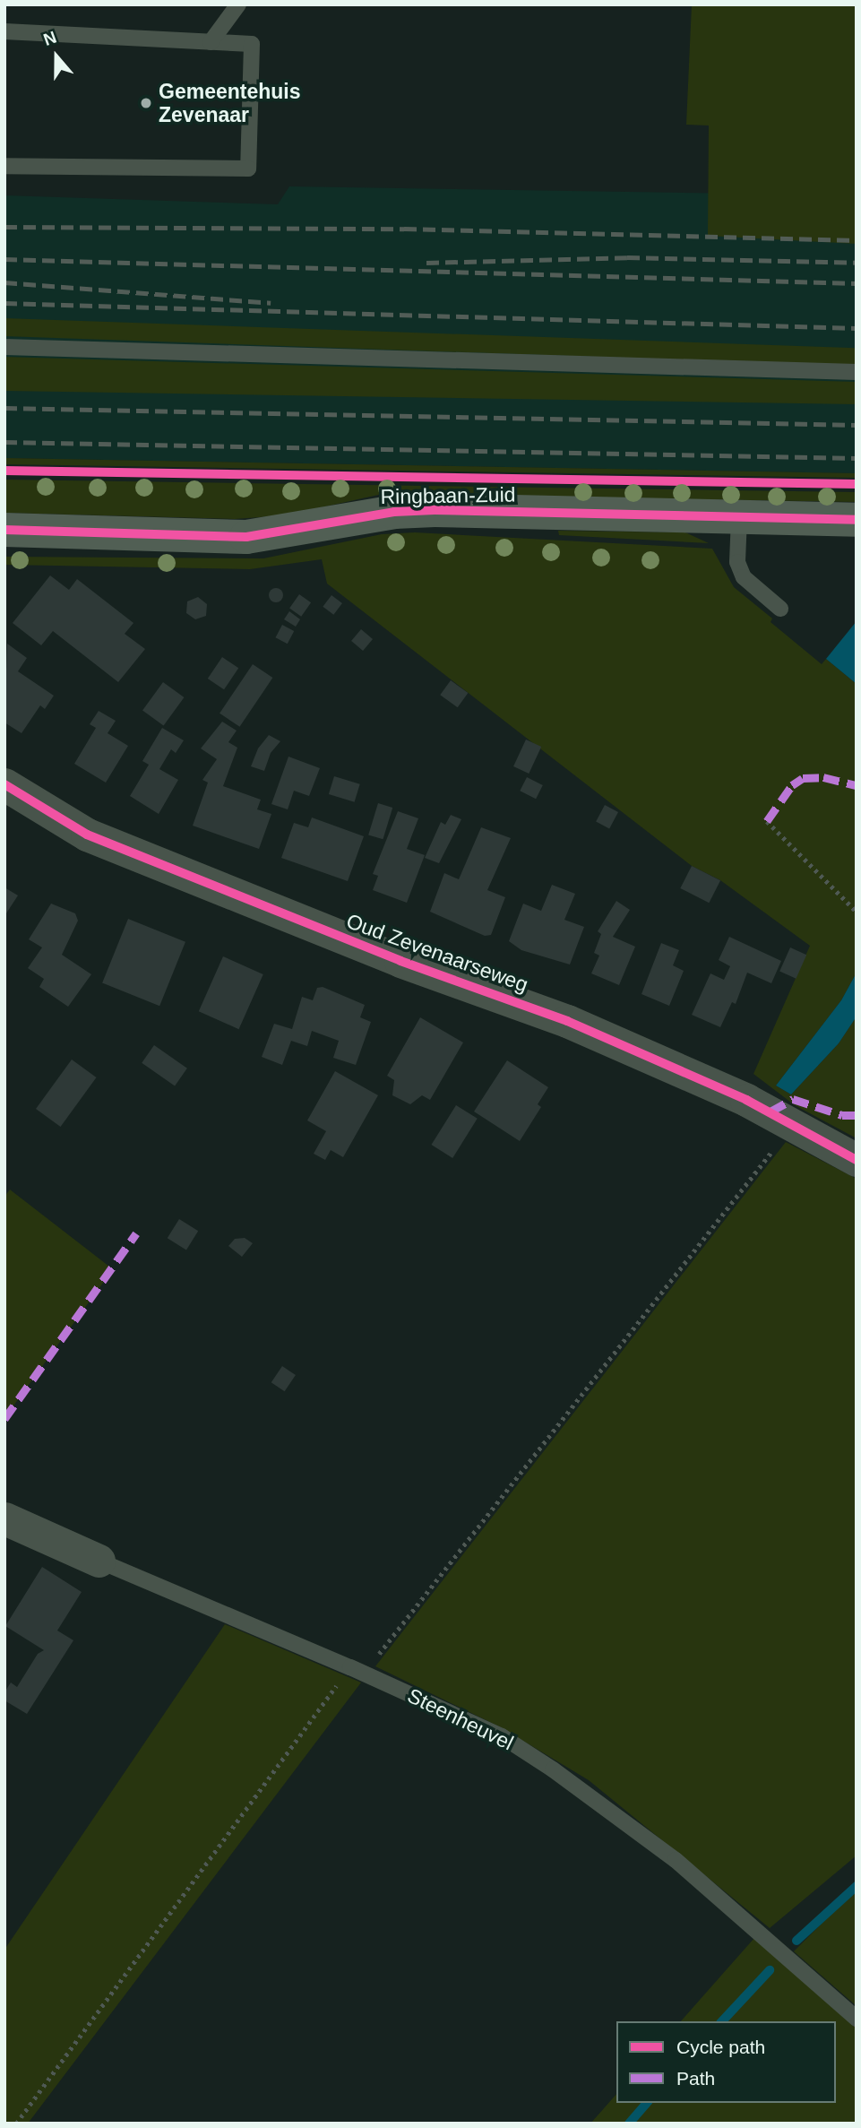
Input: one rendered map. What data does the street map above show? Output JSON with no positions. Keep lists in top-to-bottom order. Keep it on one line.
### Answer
{"streets":{"street":["Ringbaan-Zuid","Oud Zevenaarseweg","Steenheuvel"]},"places":["Gemeentehuis Zevenaar"],"legend":["Cycle path","Path"],"north":"top"}
